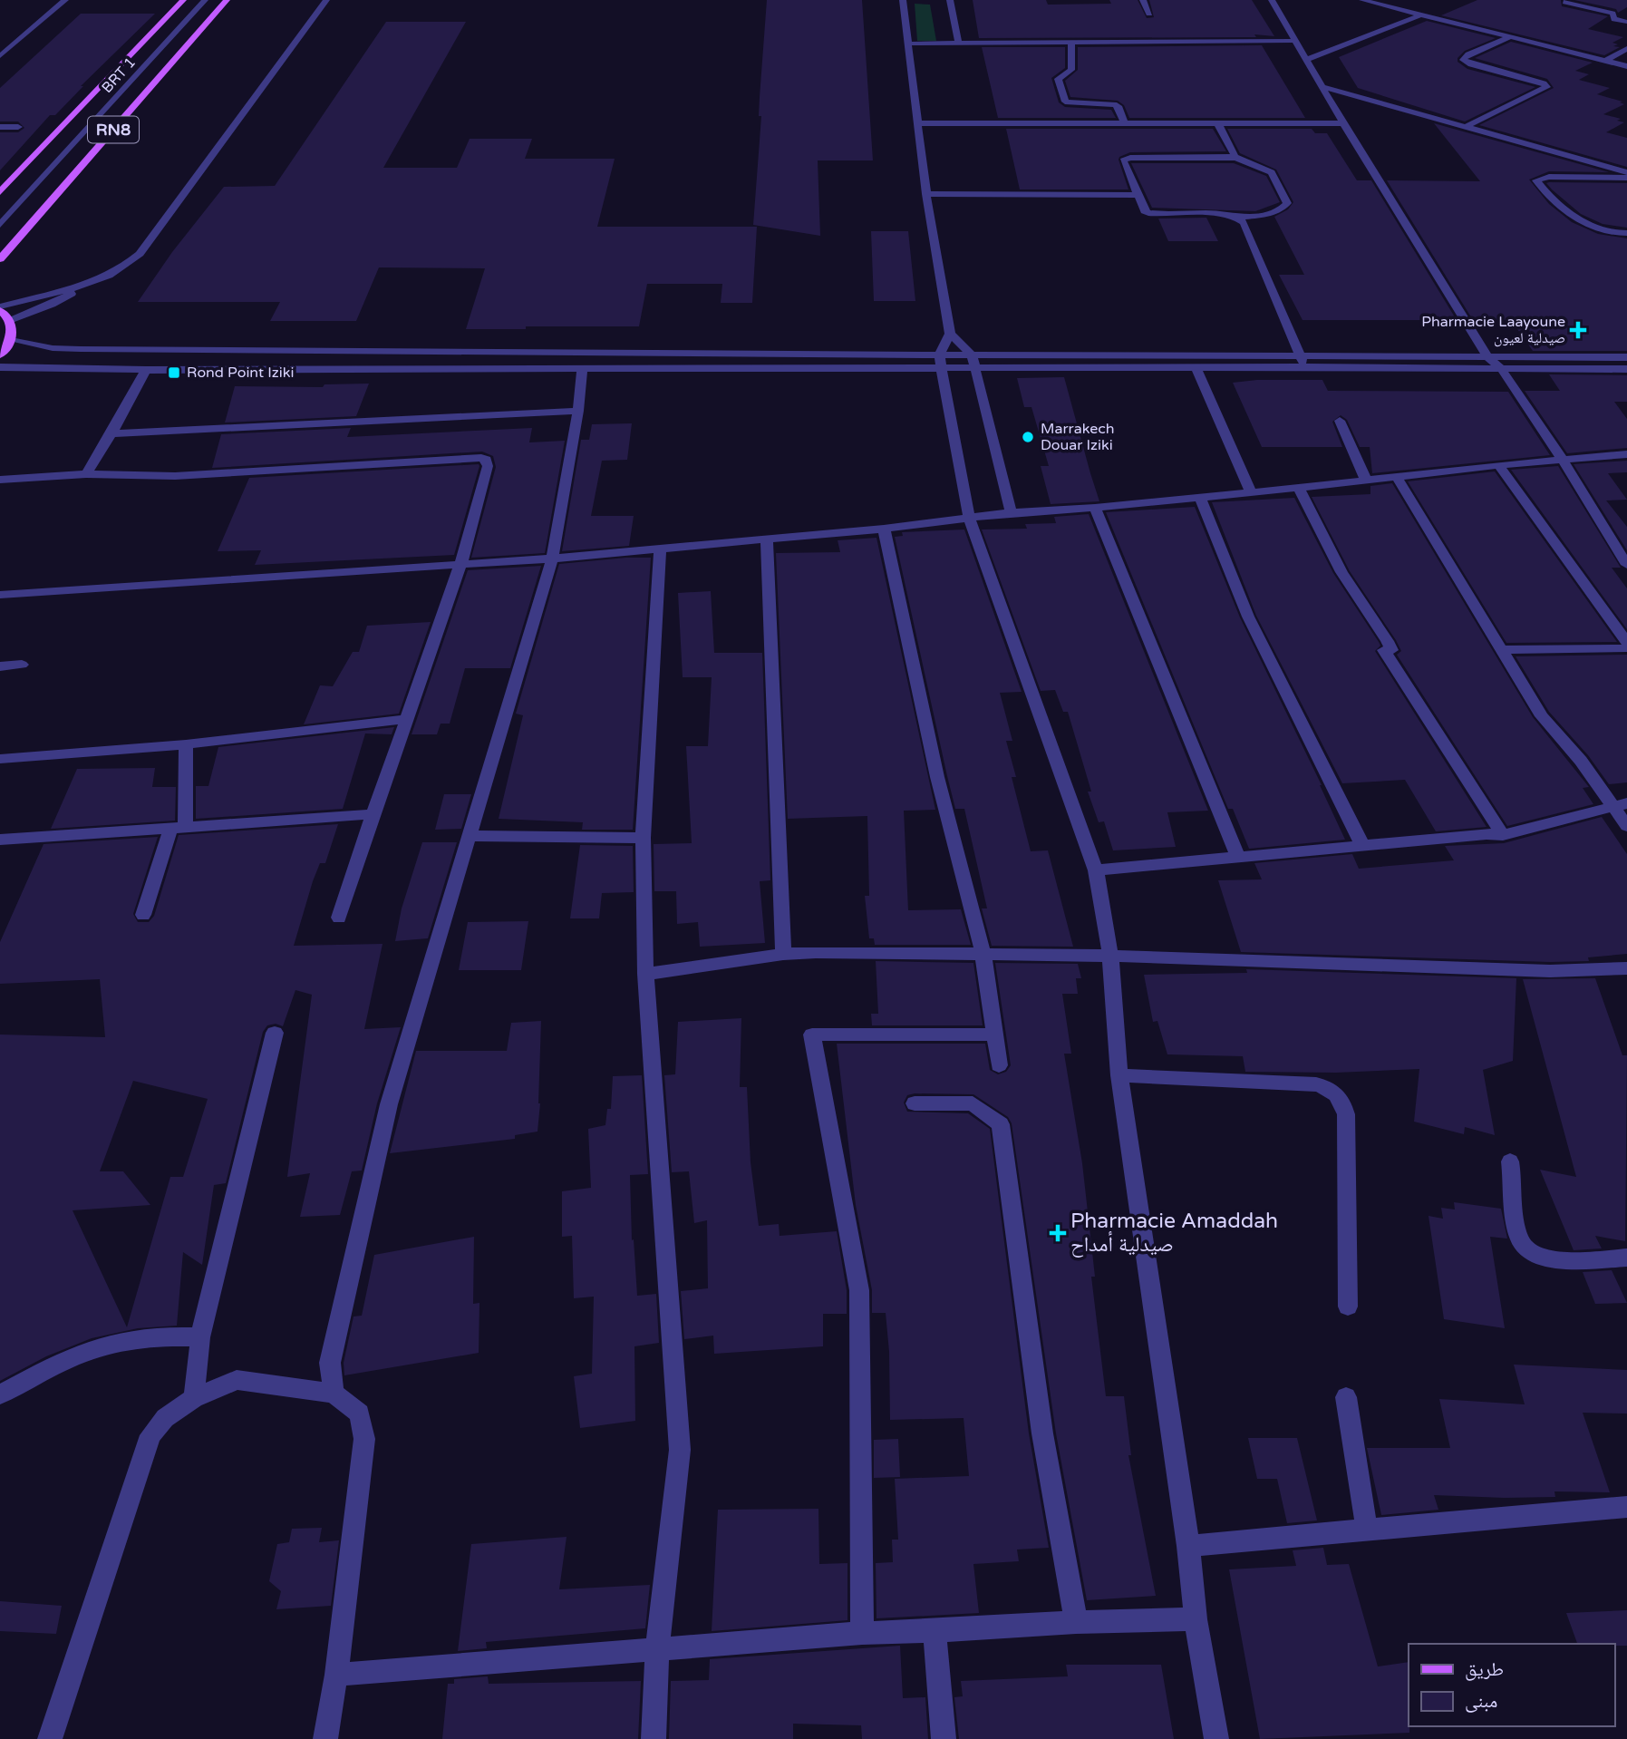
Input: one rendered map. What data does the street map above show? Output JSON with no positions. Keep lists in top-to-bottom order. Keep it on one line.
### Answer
{"streets":{"main road":["RN8"],"street":["BRT 1"]},"places":{"health":["Pharmacie Laayoune صيدلية لعيون","Pharmacie Amaddah صيدلية أمداح"],"transit":["Rond Point Iziki"],"other":["Marrakech Douar Iziki"]},"legend":["طريق","مبنى"]}
